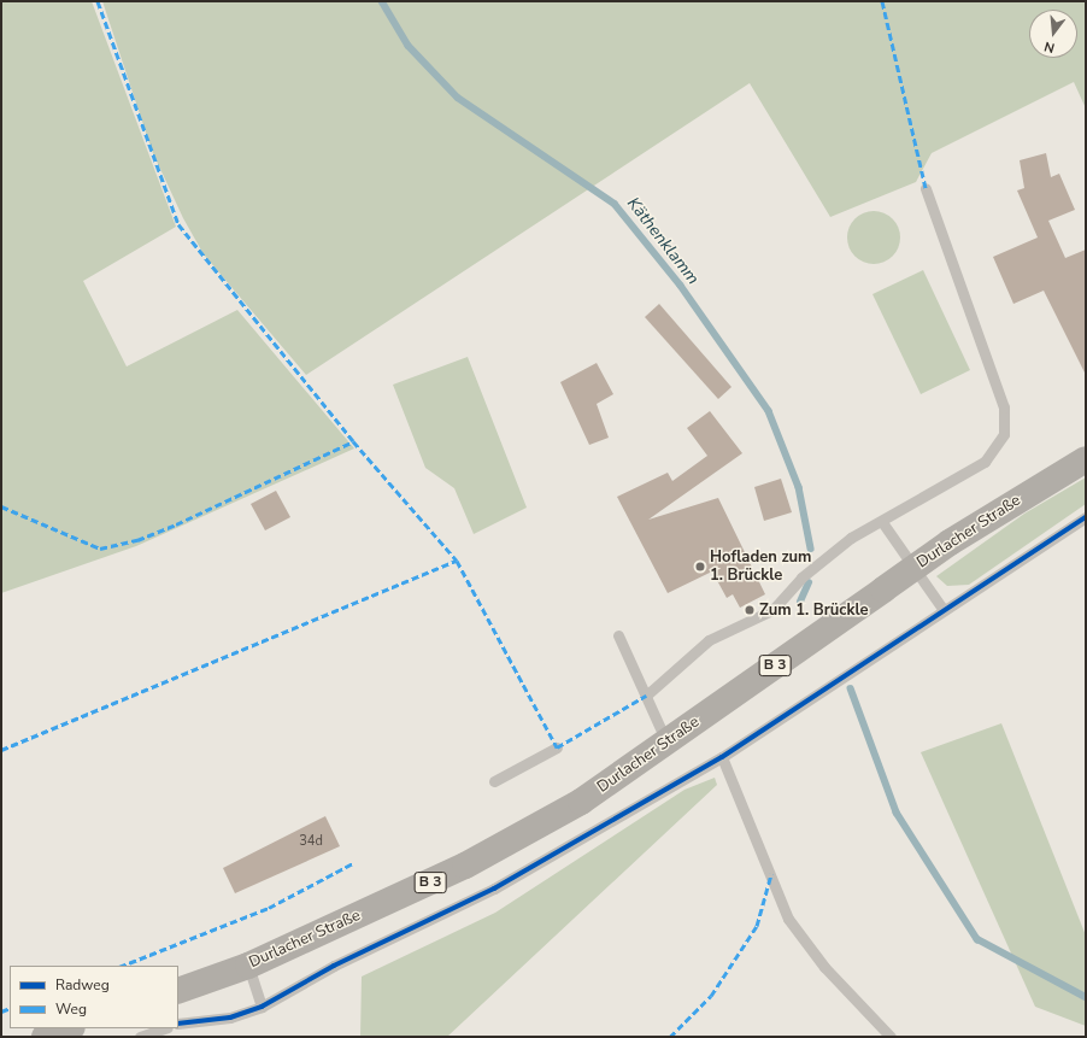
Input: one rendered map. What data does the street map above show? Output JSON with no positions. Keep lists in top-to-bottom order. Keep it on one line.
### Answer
{"streets":{"main road":["Durlacher Straße","B 3"]},"water":["Käthenklamm"],"places":["Hofladen zum 1. Brückle","Zum 1. Brückle"],"house_numbers":["34d"],"legend":["Radweg","Weg"],"north":"bottom"}
